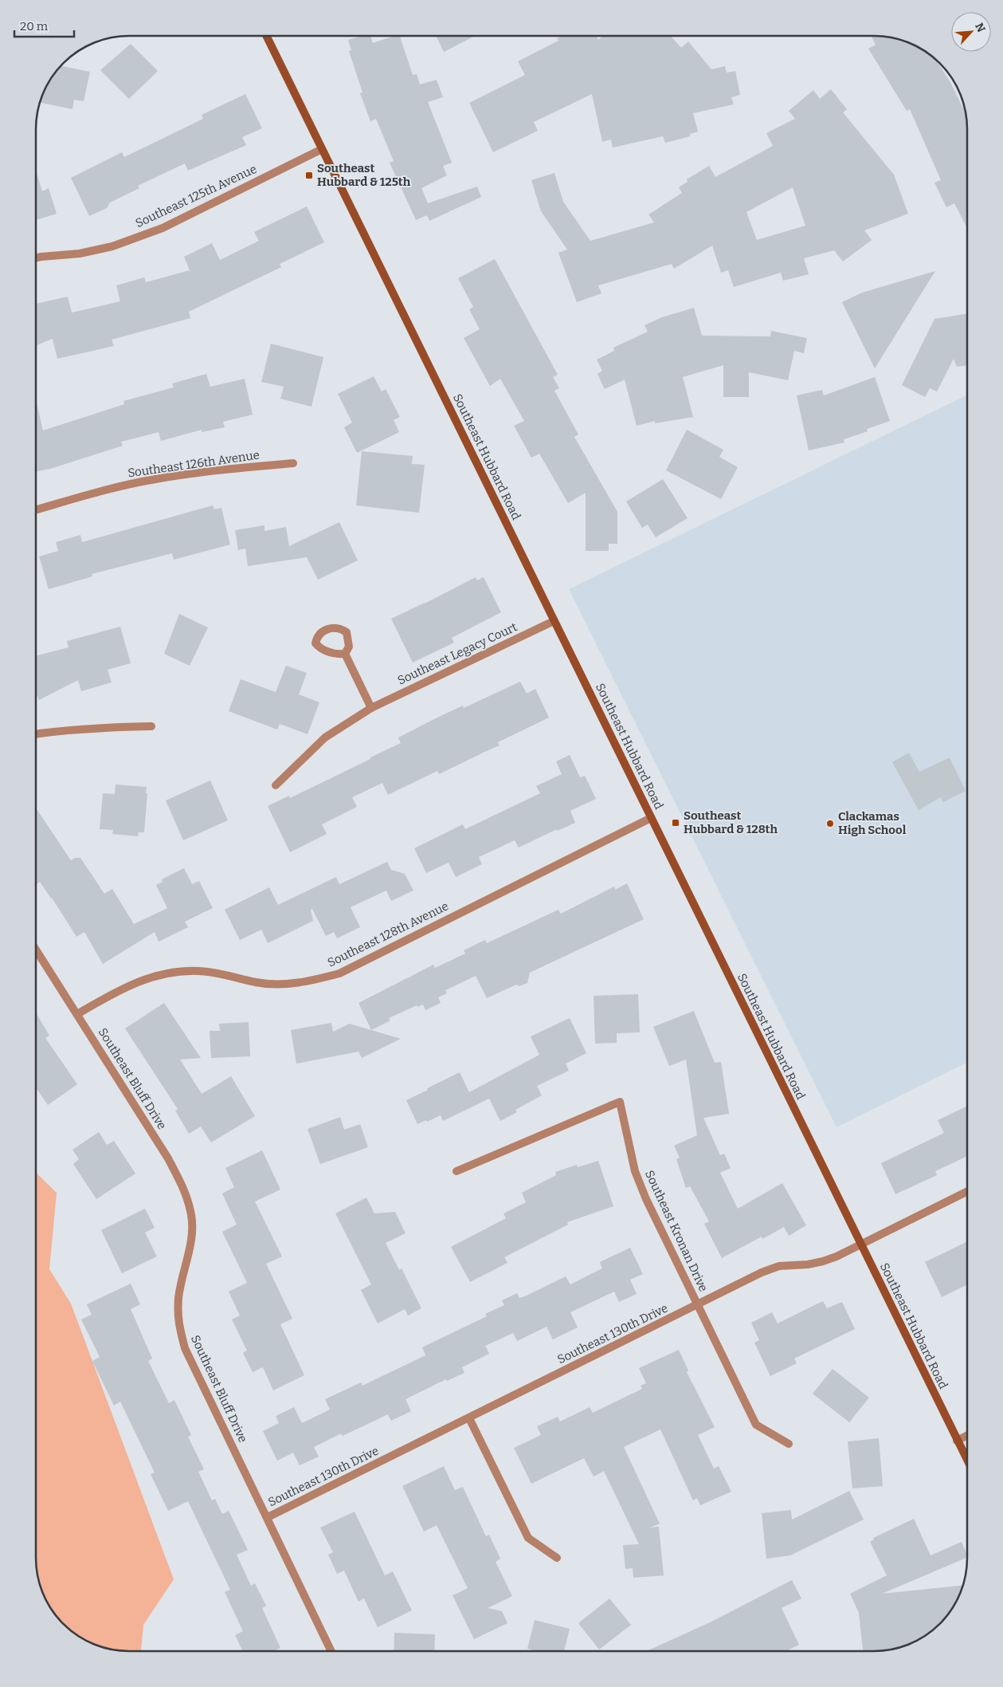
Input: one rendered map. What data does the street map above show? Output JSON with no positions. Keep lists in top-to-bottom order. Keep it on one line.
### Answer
{"streets":{"main road":["Southeast Hubbard Road"],"street":["Southeast 125th Avenue","Southeast 126th Avenue","Southeast Legacy Court","Southeast 128th Avenue","Southeast Bluff Drive","Southeast Kronan Drive","Southeast 130th Drive"]},"crossings":[["Southeast 125th Avenue","Southeast Hubbard Road"],["Southeast Hubbard Road","Southeast Legacy Court"],["Southeast Hubbard Road","Southeast 128th Avenue"],["Southeast Hubbard Road","Southeast 130th Drive"],["Southeast 128th Avenue","Southeast Bluff Drive"],["Southeast Bluff Drive","Southeast 130th Drive"],["Southeast Kronan Drive","Southeast 130th Drive"]],"places":{"transit":["Southeast Hubbard & 125th","Southeast Hubbard & 128th"],"other":["Clackamas High School"]},"scale_bar":"20 m","north":"top right"}
